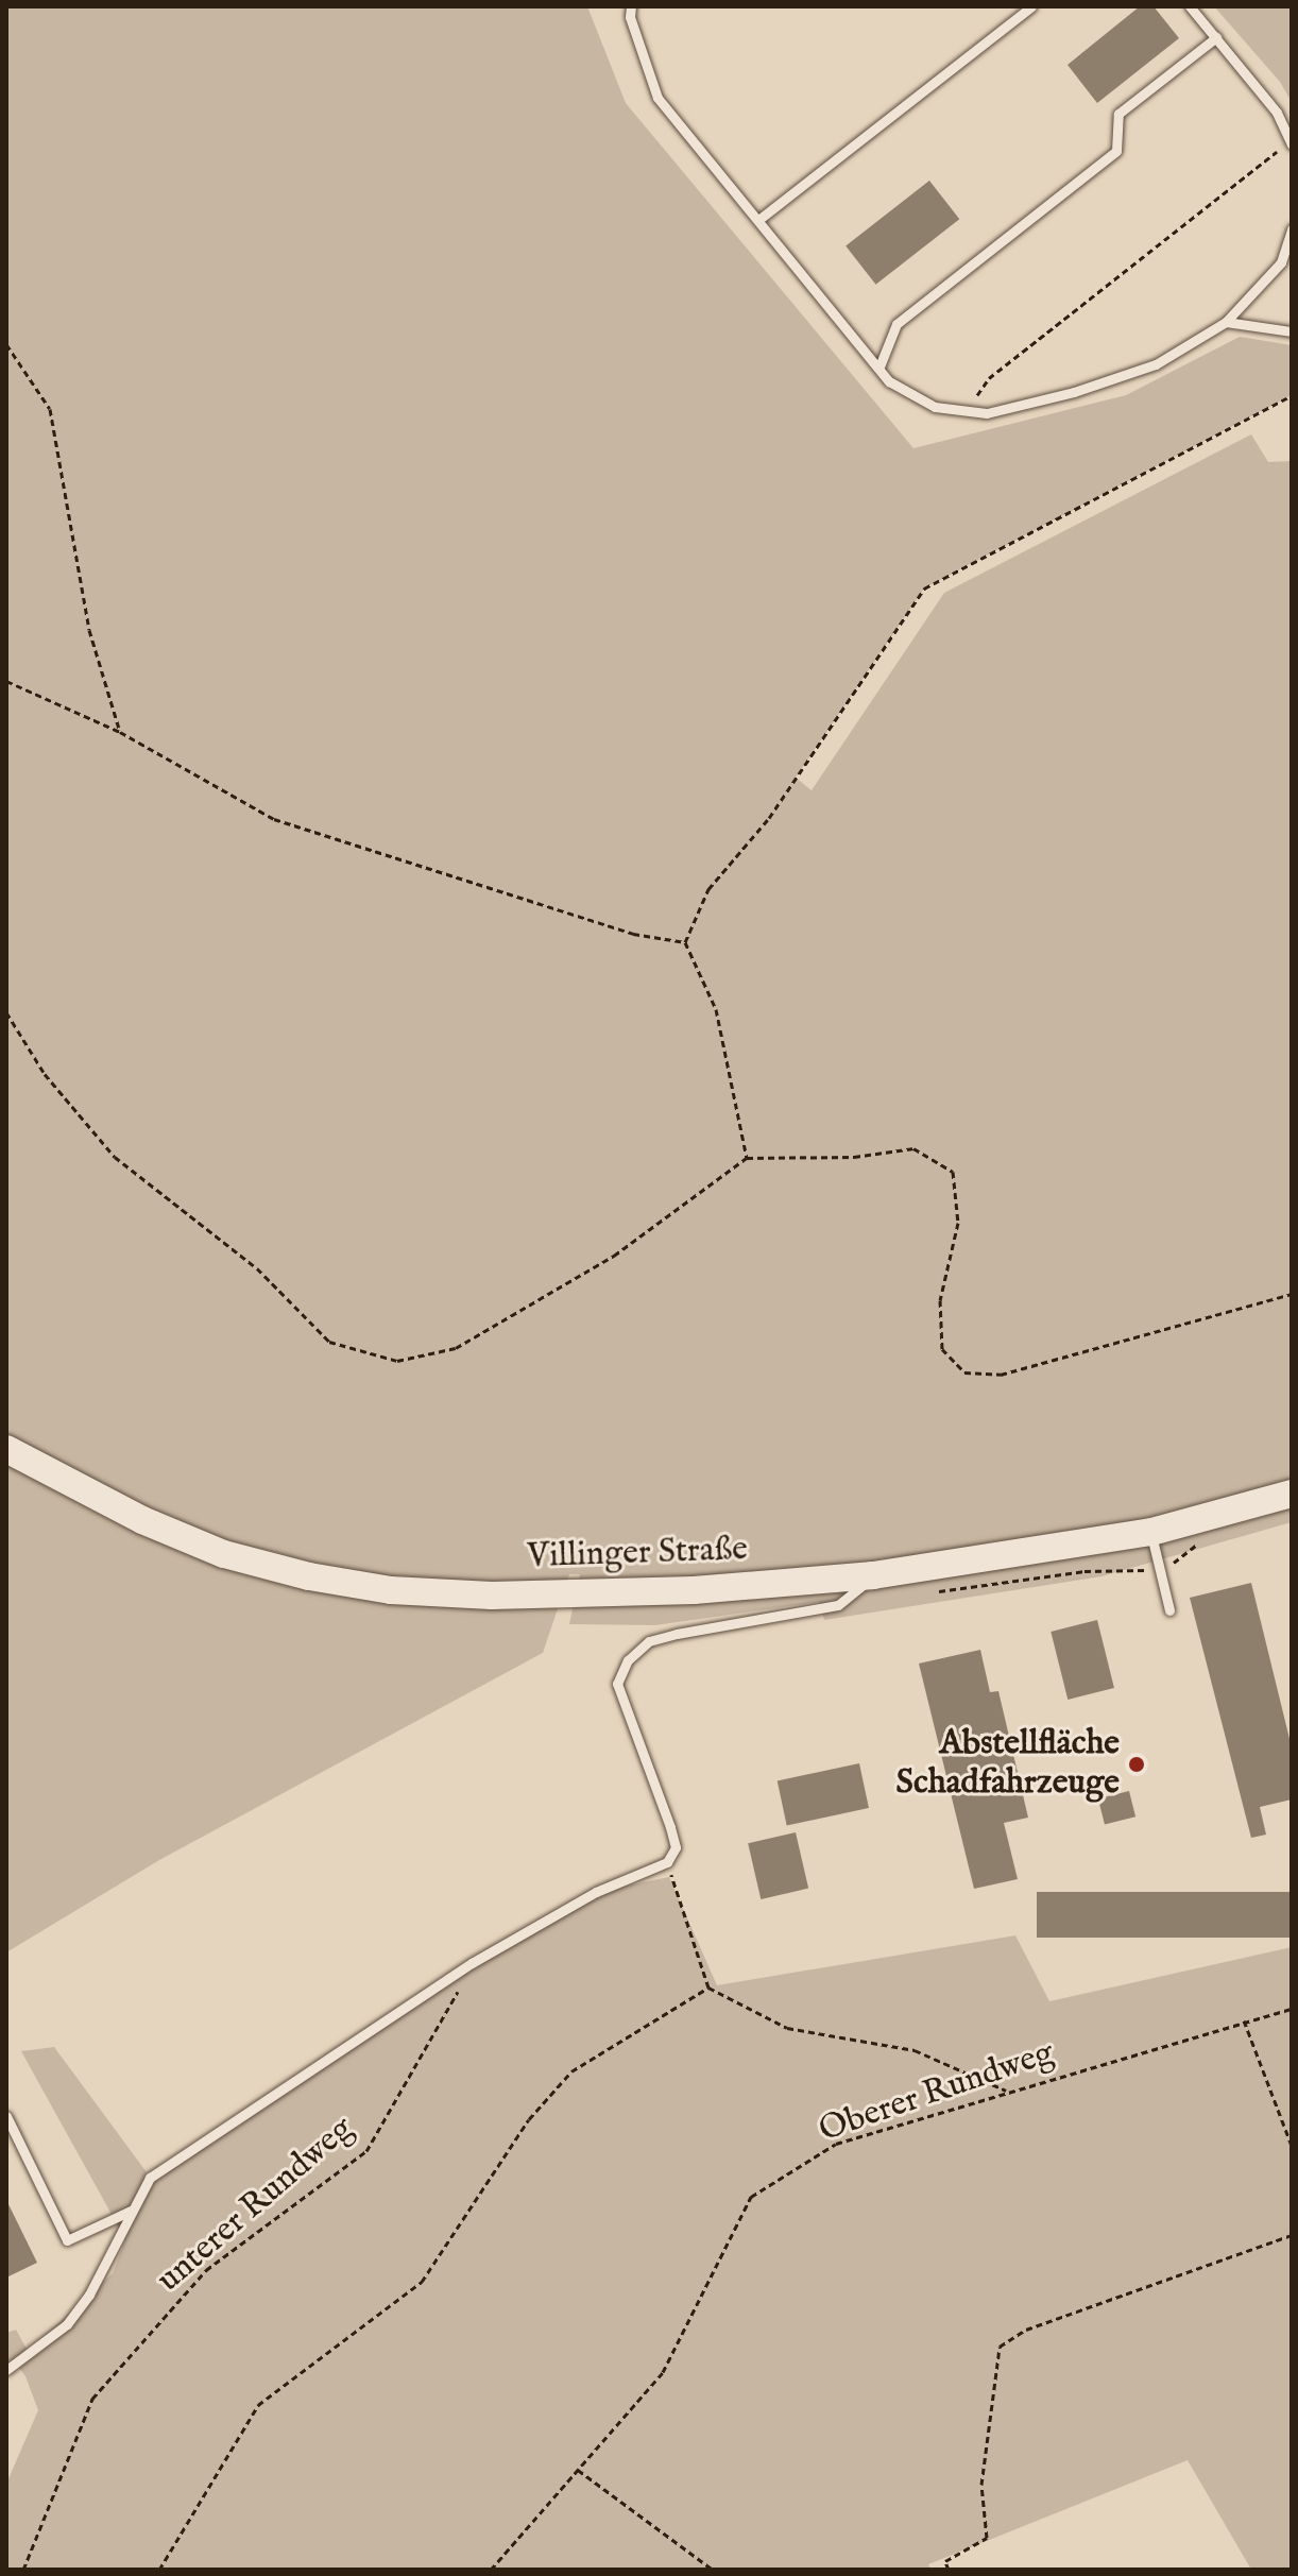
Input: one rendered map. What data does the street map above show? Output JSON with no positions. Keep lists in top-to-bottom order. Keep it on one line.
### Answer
{"streets":{"main road":["Villinger Straße"],"path":["Oberer Rundweg","unterer Rundweg"]},"places":["Abstellfläche Schadfahrzeuge"]}
